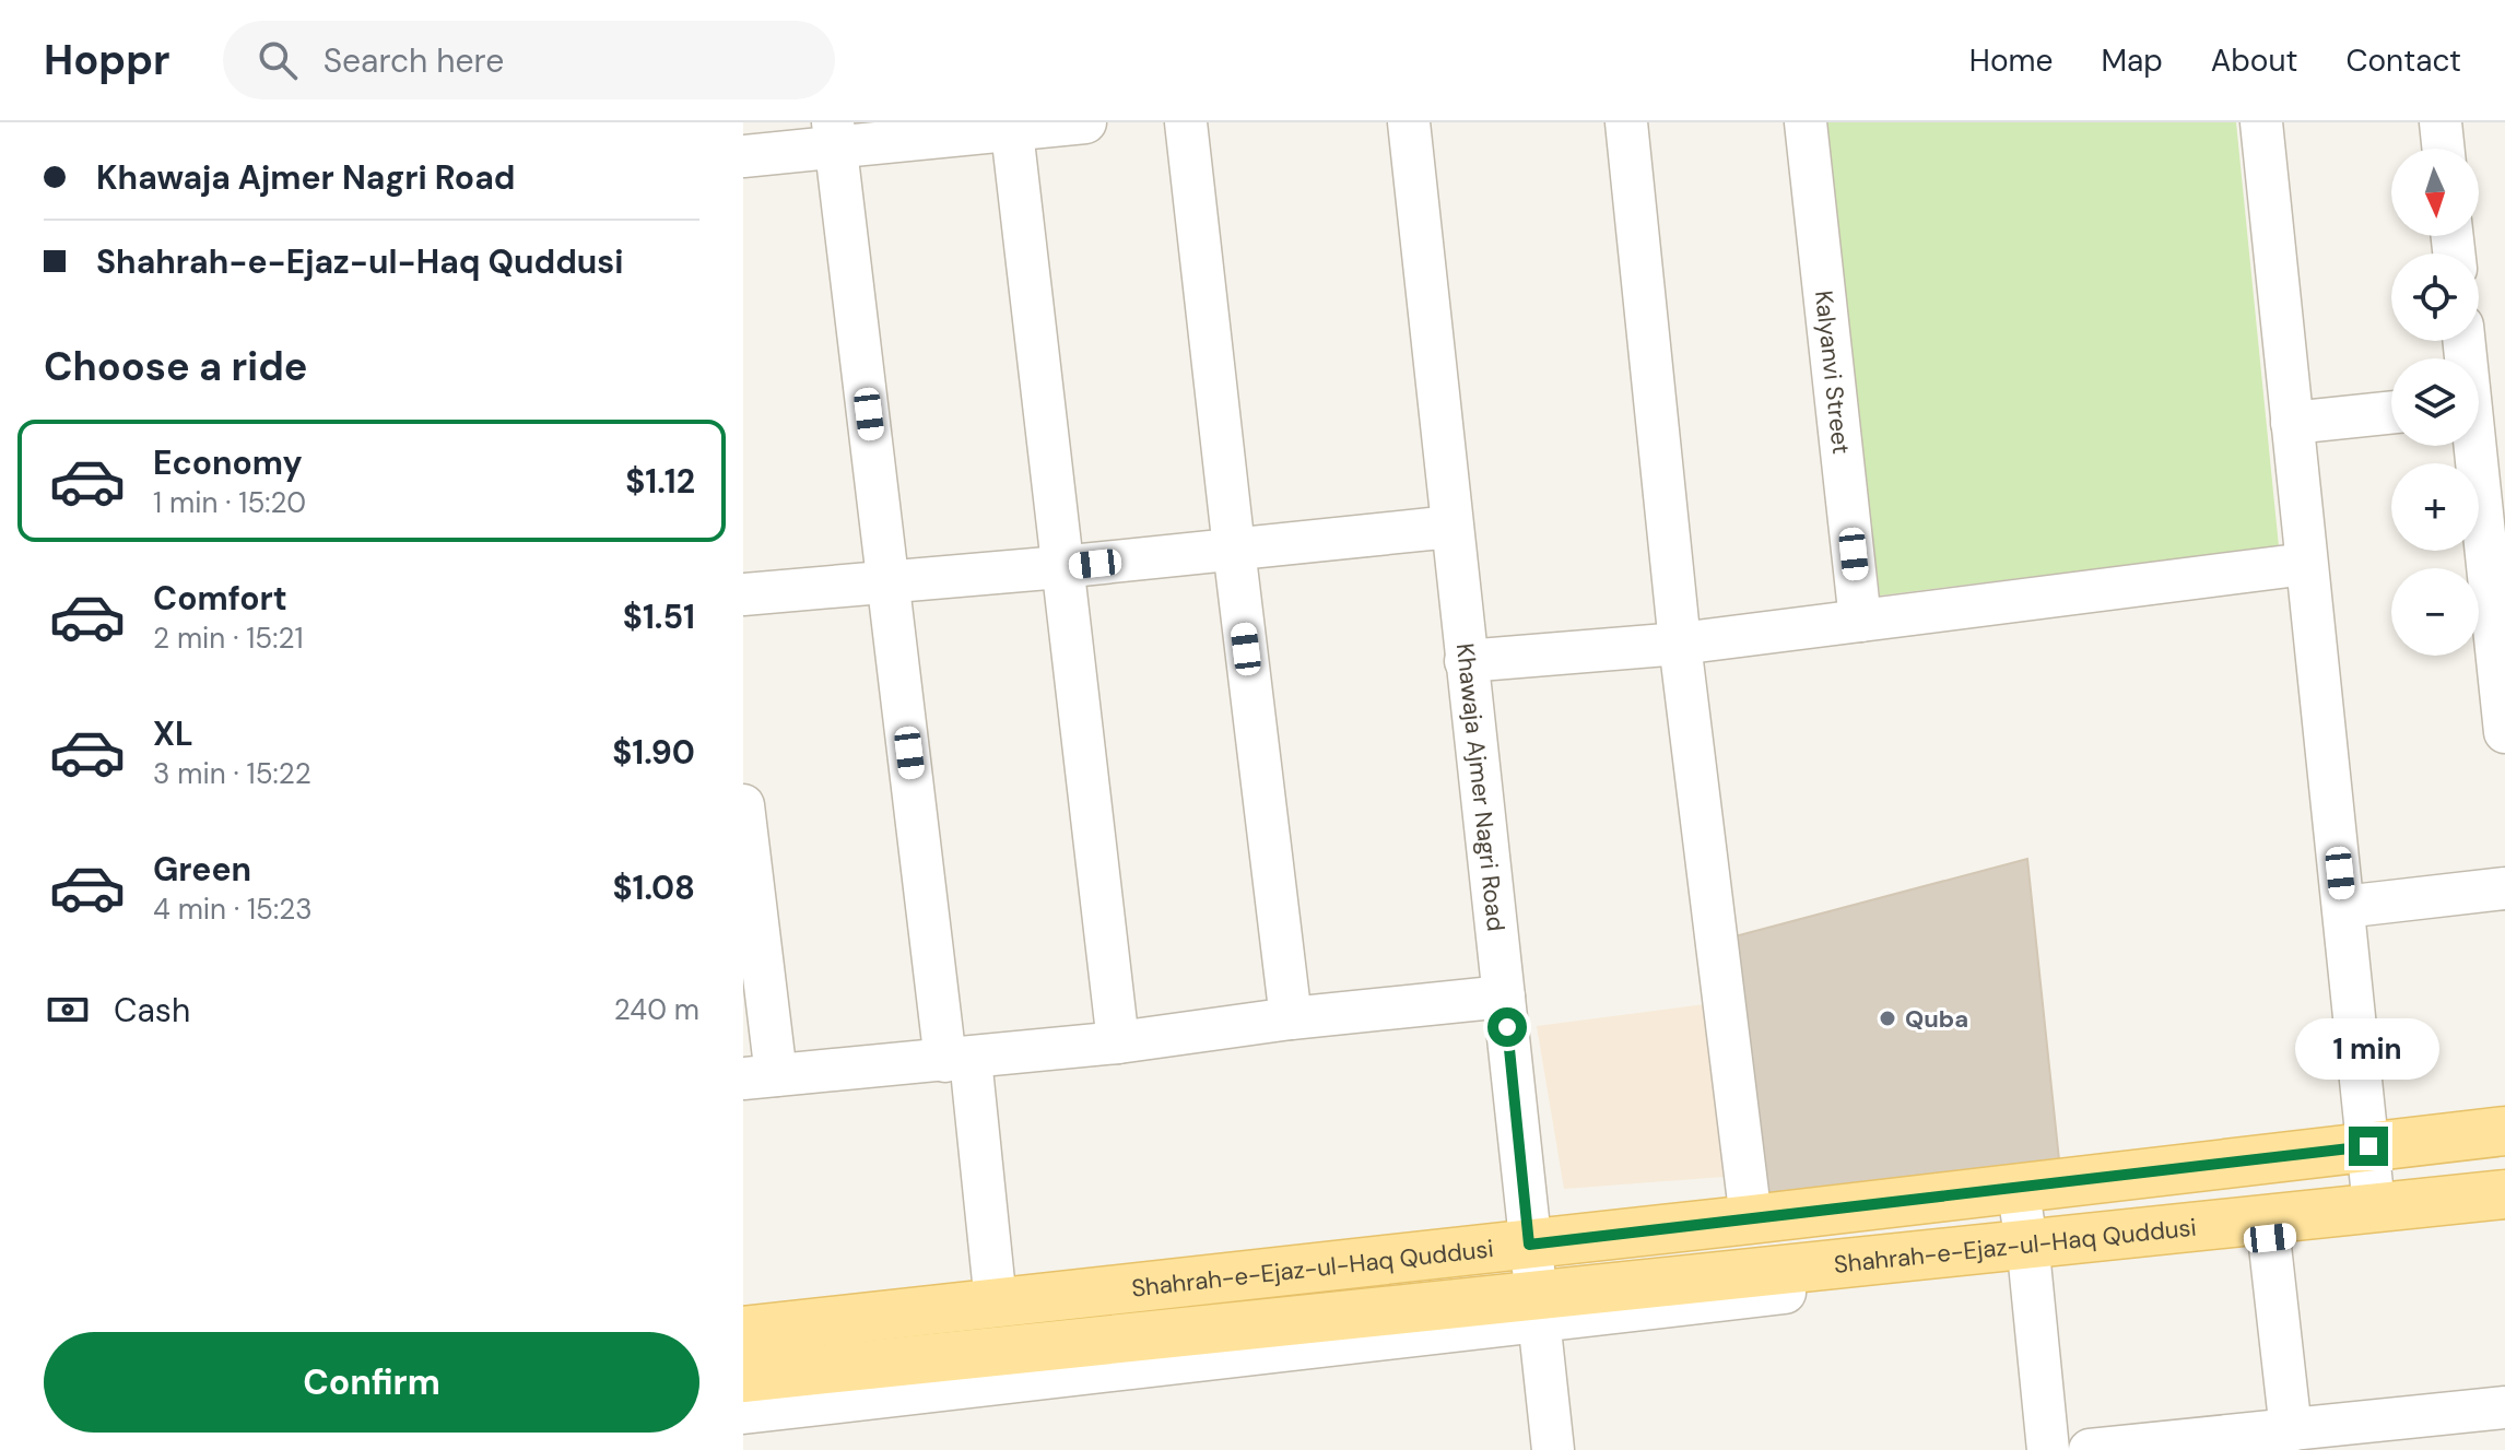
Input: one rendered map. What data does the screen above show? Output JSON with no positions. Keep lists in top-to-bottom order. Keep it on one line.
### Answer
{"streets":{"main road":["Shahrah-e-Ejaz-ul-Haq Quddusi"],"street":["Kalyanvi Street","Khawaja Ajmer Nagri Road"]},"crossings":[["Khawaja Ajmer Nagri Road","Shahrah-e-Ejaz-ul-Haq Quddusi"]],"places":["Quba"],"north":"bottom","page":{"header":"Hoppr","search":"Search here","nav":["Home","Map","About","Contact"],"banner":["Khawaja Ajmer Nagri Road","Shahrah-e-Ejaz-ul-Haq Quddusi"],"map_buttons":["+","−"],"heading":"Choose a ride","list":[{"name":"Economy","note":"1 min · 15:20","value":"$1.12"},{"name":"Comfort","note":"2 min · 15:21","value":"$1.51"},{"name":"XL","note":"3 min · 15:22","value":"$1.90"},{"name":"Green","note":"4 min · 15:23","value":"$1.08"}],"pay":["Cash","240 m"],"bubble":"1 min","buttons":"Confirm"}}
